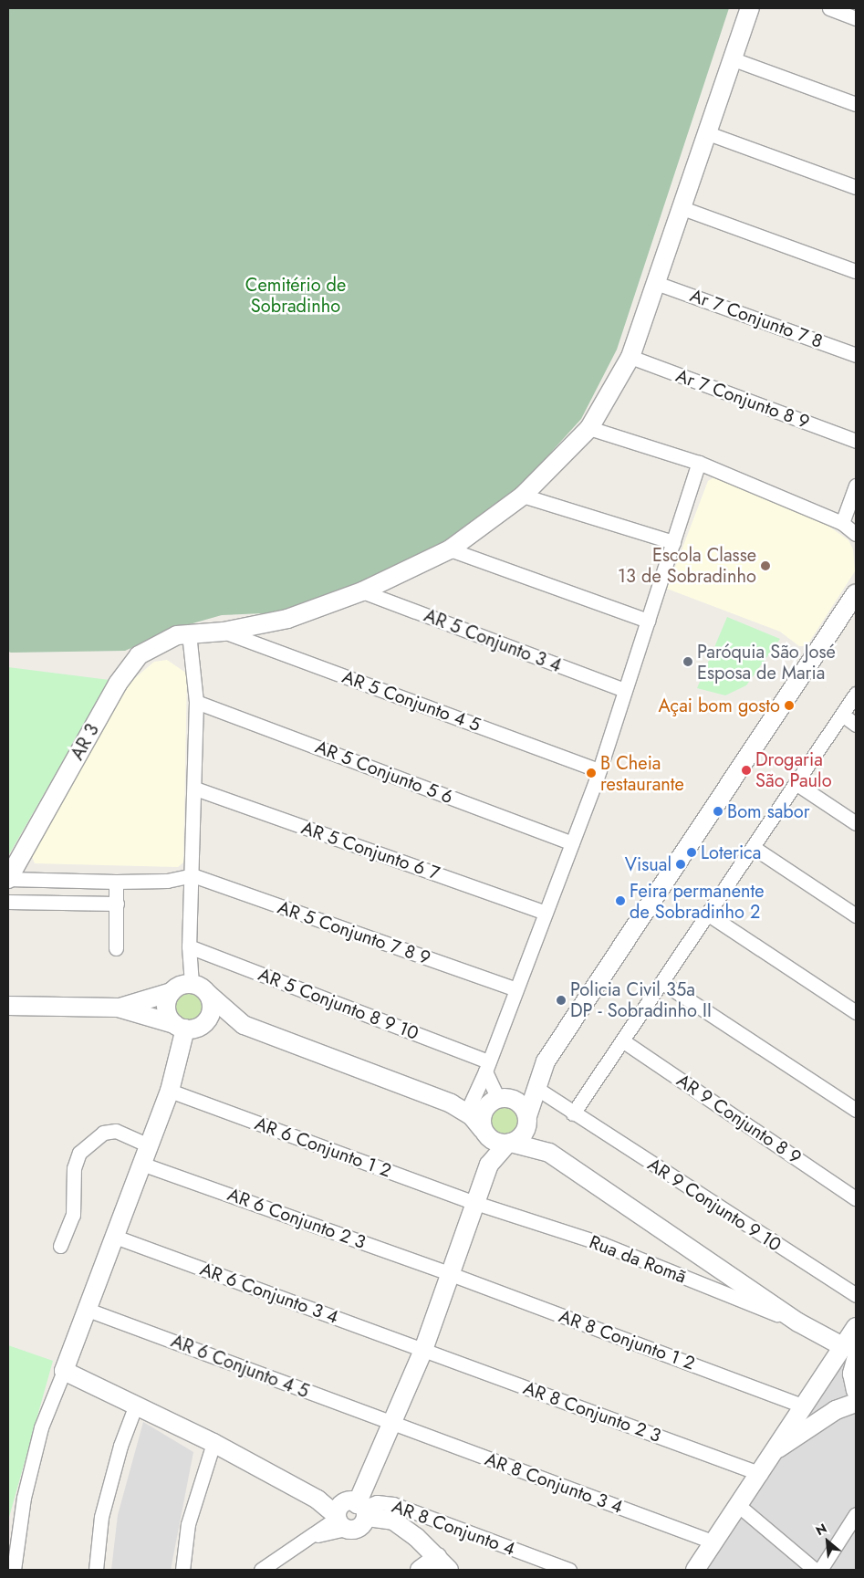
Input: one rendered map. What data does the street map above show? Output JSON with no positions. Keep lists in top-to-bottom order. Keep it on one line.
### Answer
{"streets":{"street":["Ar 7 Conjunto 7 8","Ar 7 Conjunto 8 9","AR 5 Conjunto 3 4","AR 5 Conjunto 4 5","AR 3","AR 5 Conjunto 5 6","AR 5 Conjunto 6 7","AR 5 Conjunto 7 8 9","AR 5 Conjunto 8 9 10","AR 9 Conjunto 8 9","AR 6 Conjunto 1 2","AR 9 Conjunto 9 10","AR 6 Conjunto 2 3","Rua da Romã","AR 6 Conjunto 3 4","AR 8 Conjunto 1 2","AR 6 Conjunto 4 5","AR 8 Conjunto 2 3","AR 8 Conjunto 3 4","AR 8 Conjunto 4"]},"crossings":[["Ar 7 Conjunto 7 8","AR 3"],["Ar 7 Conjunto 8 9","AR 3"],["AR 5 Conjunto 3 4","AR 3"],["AR 5 Conjunto 4 5","AR 3"],["AR 6 Conjunto 1 2","Rua da Romã"],["AR 6 Conjunto 2 3","AR 8 Conjunto 1 2"],["AR 6 Conjunto 3 4","AR 8 Conjunto 2 3"],["AR 6 Conjunto 4 5","AR 8 Conjunto 3 4"]],"parks":["Cemitério de Sobradinho"],"places":["Escola Classe 13 de Sobradinho","Paróquia São José Esposa de Maria","Açai bom gosto","Drogaria São Paulo","B Cheia restaurante","Bom sabor","Loterica","Visual","Feira permanente de Sobradinho 2","Policia Civil 35a DP - Sobradinho II"],"north":"top left"}
